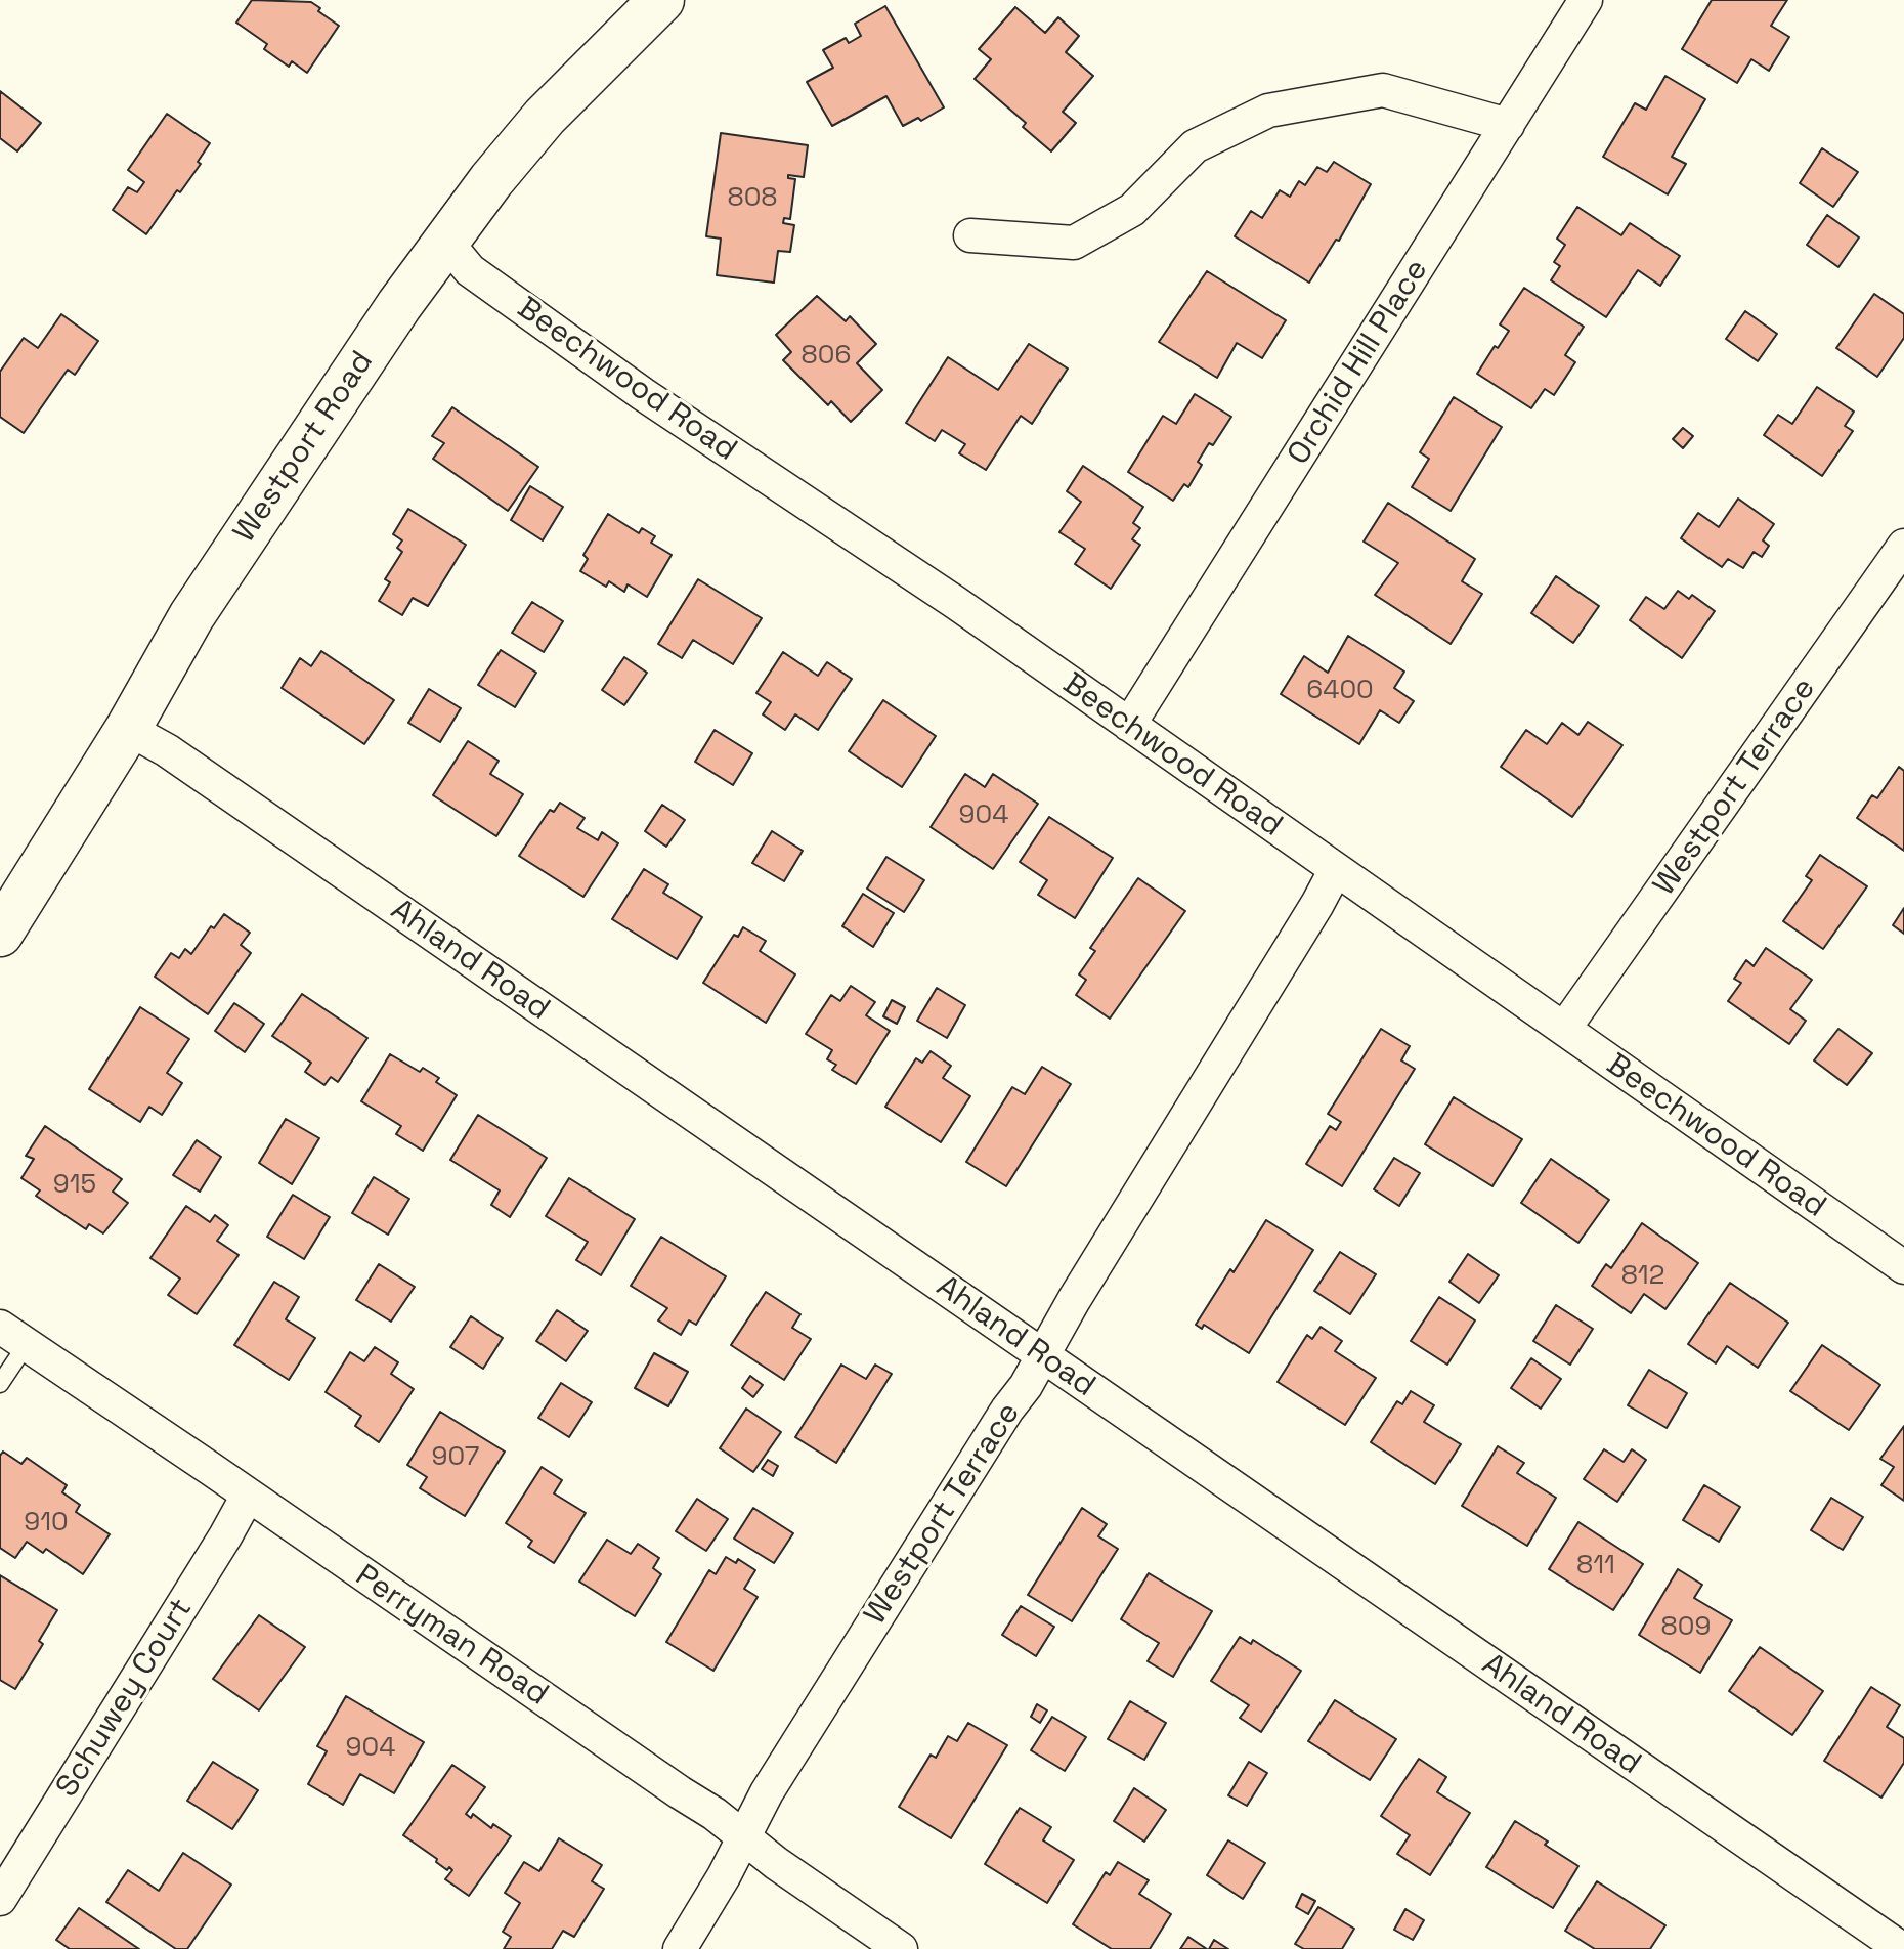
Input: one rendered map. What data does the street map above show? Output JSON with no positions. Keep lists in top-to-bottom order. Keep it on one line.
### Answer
{"streets":{"main road":["Westport Road"],"street":["Orchid Hill Place","Beechwood Road","Westport Terrace","Ahland Road","Perryman Road","Schuwey Court"]},"crossings":[["Orchid Hill Place","Beechwood Road"],["Beechwood Road","Westport Road"],["Beechwood Road","Westport Terrace"],["Westport Road","Ahland Road"],["Westport Terrace","Ahland Road"],["Westport Terrace","Perryman Road"],["Perryman Road","Schuwey Court"]],"house_numbers":["808","806","6400","904","915","812","907","910","811","809","904"]}
